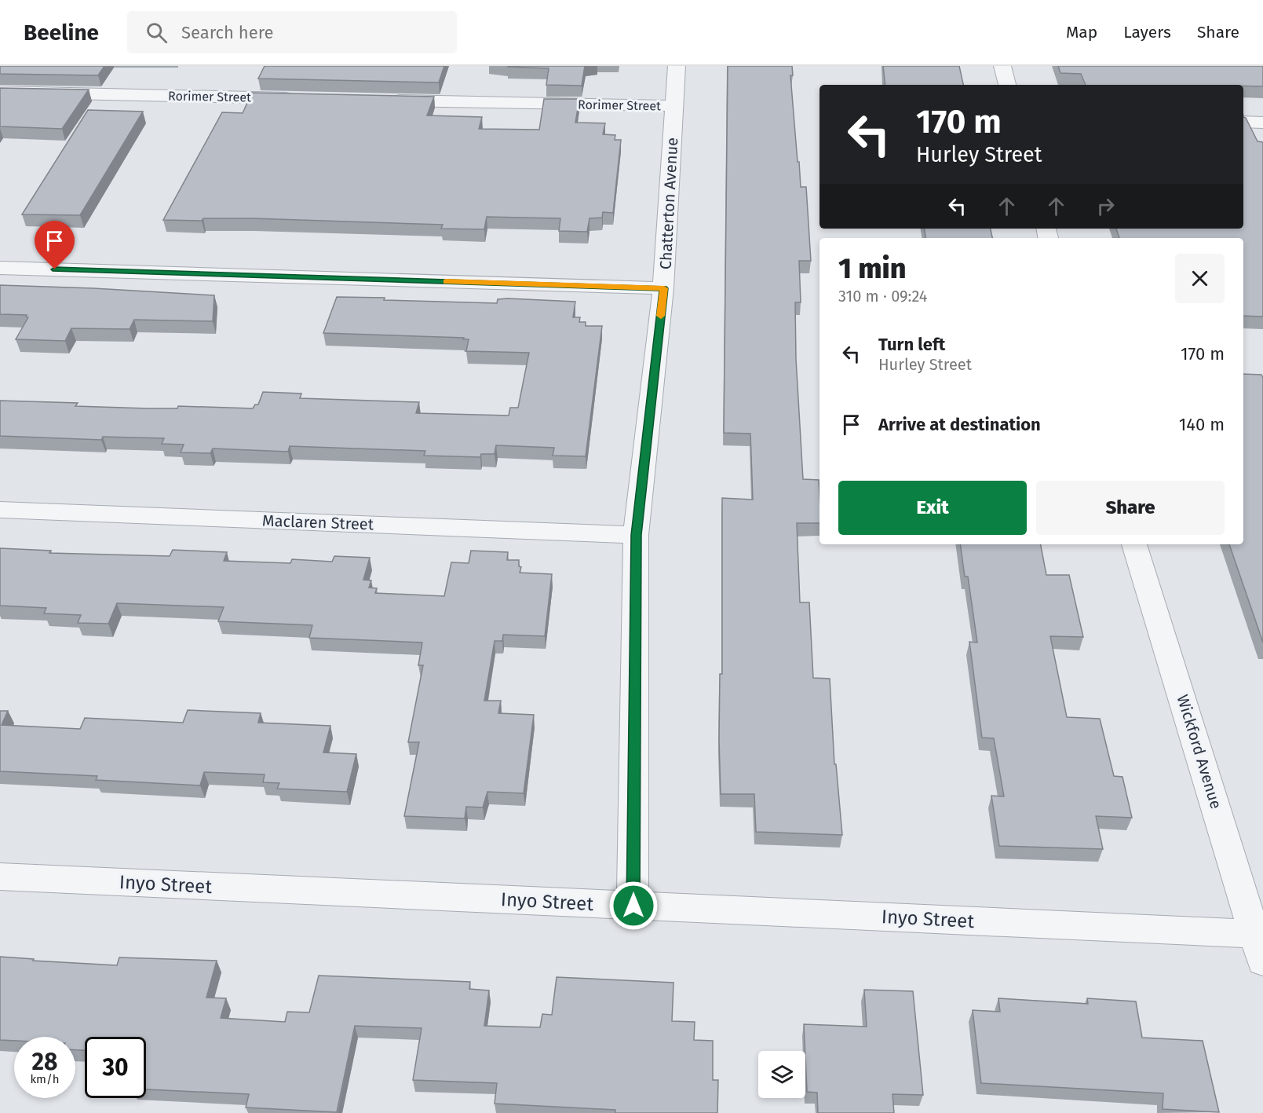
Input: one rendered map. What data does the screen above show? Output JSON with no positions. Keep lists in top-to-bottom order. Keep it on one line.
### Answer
{"streets":{"street":["Rorimer Street","Chatterton Avenue","Maclaren Street","Wickford Avenue","Inyo Street"]},"crossings":[["Rorimer Street","Chatterton Avenue"],["Chatterton Avenue","Maclaren Street"],["Chatterton Avenue","Inyo Street"],["Wickford Avenue","Inyo Street"]],"page":{"header":"Beeline","search":"Search here","nav":["Map","Layers","Share"],"turn":["170 m","Hurley Street"],"heading":["1 min","310 m · 09:24"],"list":[{"name":"Turn left","note":"Hurley Street","value":"170 m"},{"name":"Arrive at destination","value":"140 m"}],"buttons":["Exit","Share"],"speed":"28 km/h","limit":"30"}}
